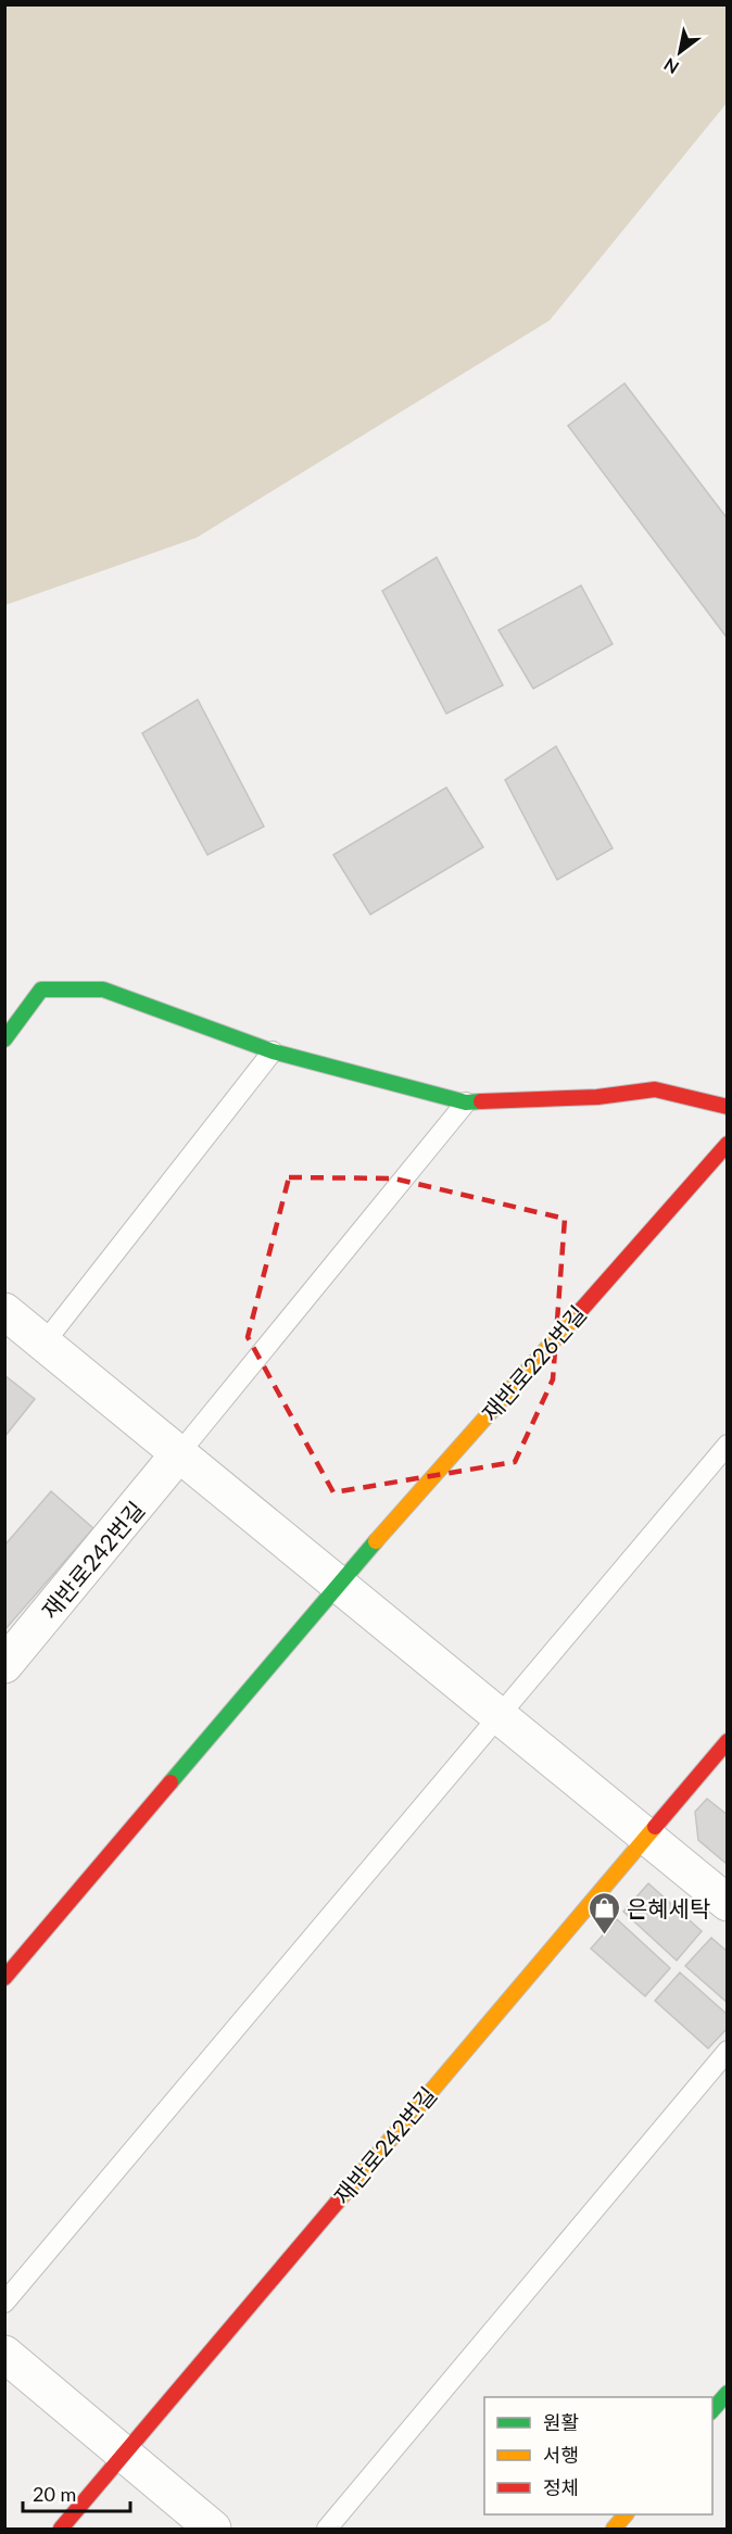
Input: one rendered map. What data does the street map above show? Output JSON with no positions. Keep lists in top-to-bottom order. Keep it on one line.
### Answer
{"streets":{"street":["재반로226번길","재반로242번길"]},"places":{"shop":["은혜세탁"]},"legend":["원활","서행","정체"],"scale_bar":"20 m","north":"bottom left"}
